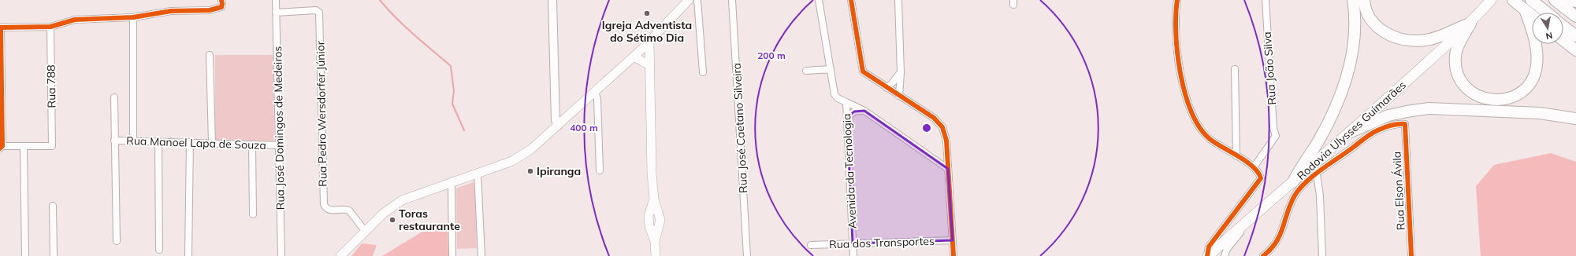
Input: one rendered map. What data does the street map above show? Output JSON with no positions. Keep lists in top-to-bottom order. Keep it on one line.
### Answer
{"streets":{"highway":["Rodovia Ulysses Guimarães"],"street":["Rua João Silva","Rua 788","Rua Pedro Wersdorfer Júnior","Rua José Domingos de Medeiros","Rua José Caetano Silveira","Rua Manoel Lapa de Souza","Avenida da Tecnologia","Rua Elson Ávila","Rua dos Transportes"]},"crossings":[["Rua Pedro Wersdorfer Júnior","Rua José Domingos de Medeiros"],["Rua José Domingos de Medeiros","Rua Manoel Lapa de Souza"],["Avenida da Tecnologia","Rua dos Transportes"]],"places":["Igreja Adventista do Sétimo Dia","Ipiranga","Toras restaurante"],"north":"bottom","rings":["200 m","400 m"]}
